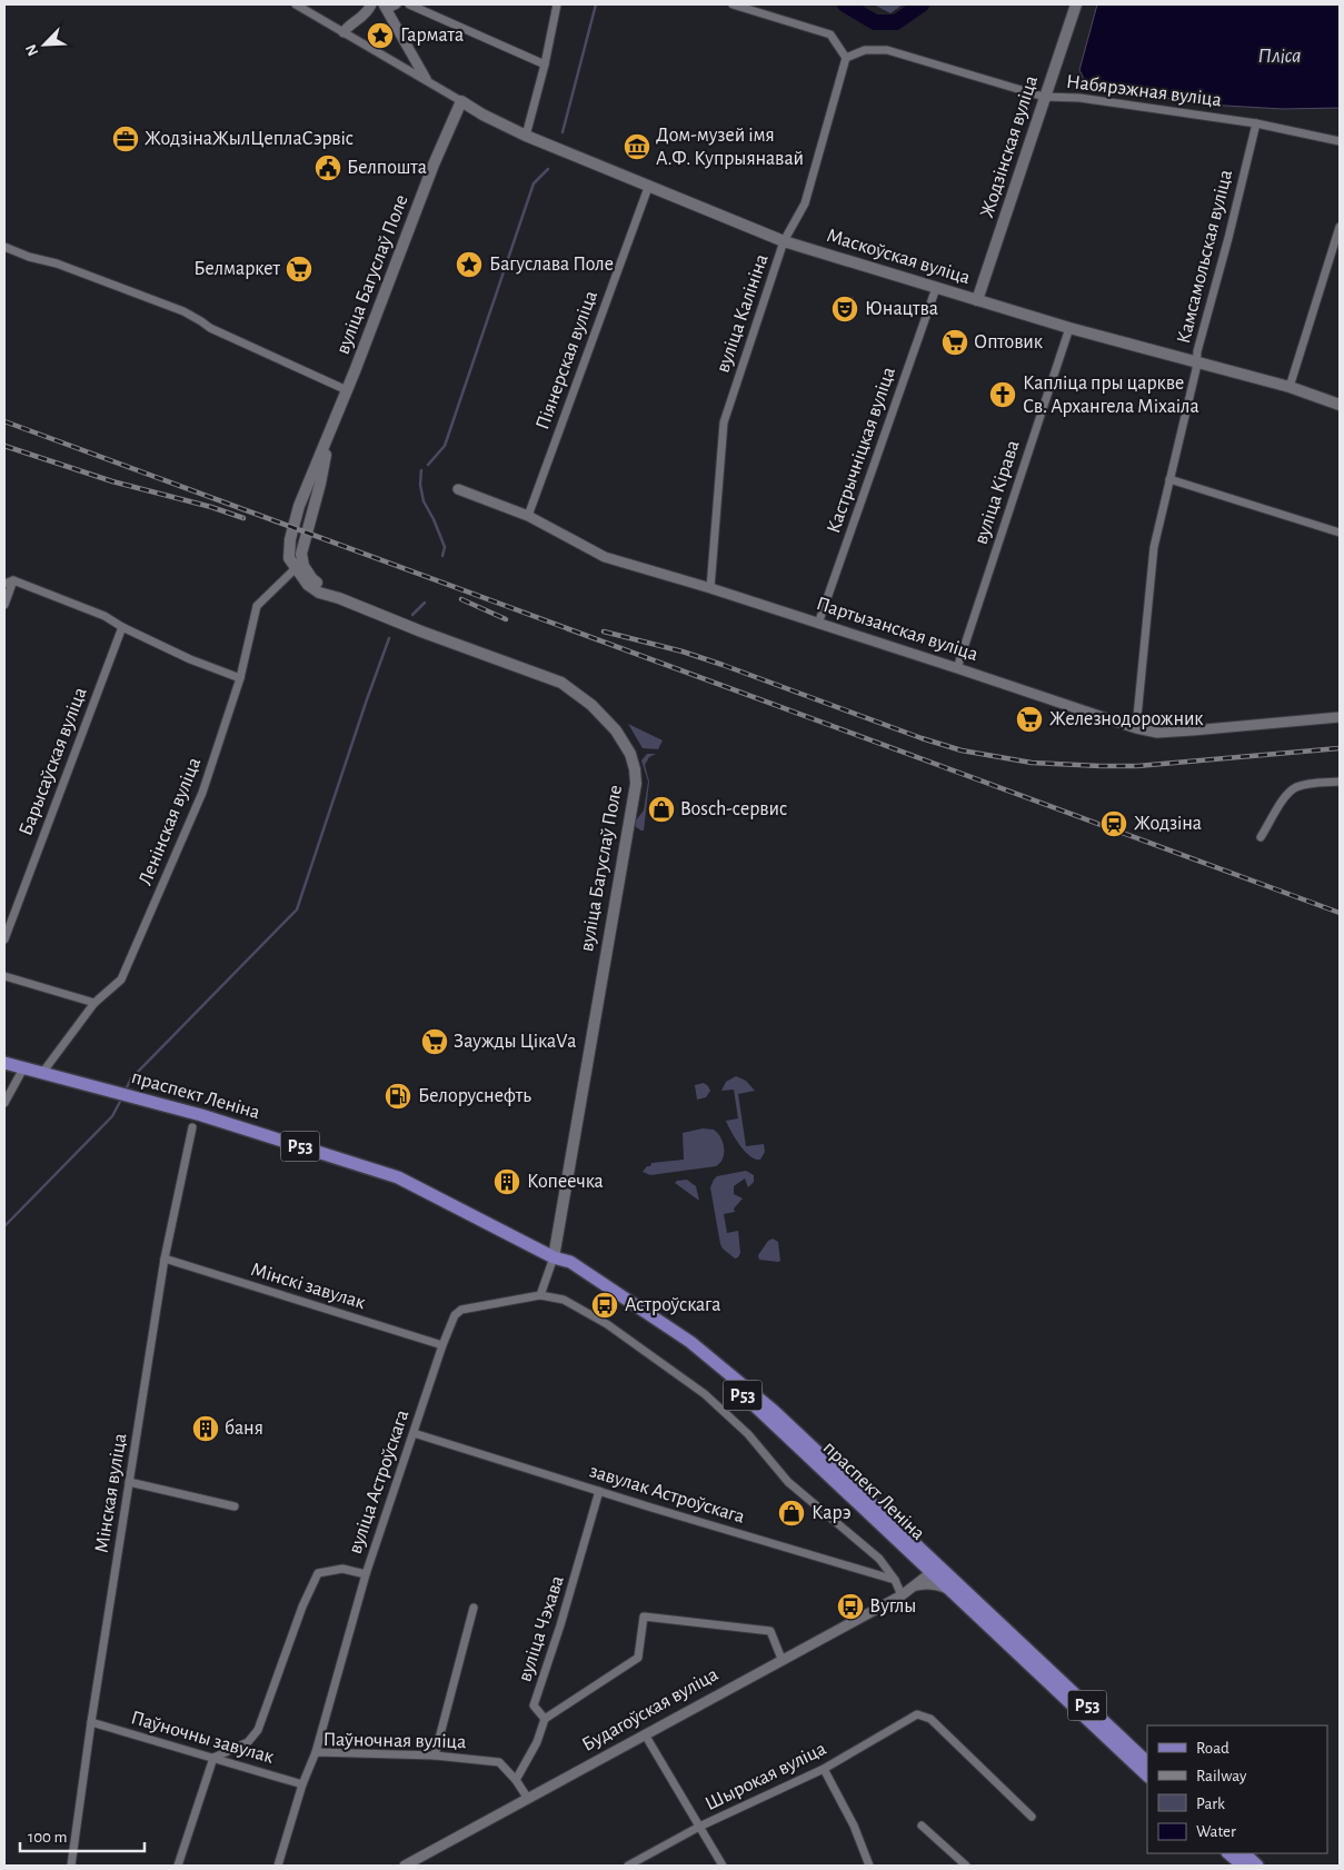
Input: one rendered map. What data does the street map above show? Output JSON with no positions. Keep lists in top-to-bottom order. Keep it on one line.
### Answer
{"streets":{"main road":["Жодзінская вуліца","Маскоўская вуліца","вуліца Багуслаў Поле","праспект Леніна","Р53"],"street":["Набярэжная вуліца","Камсамольская вуліца","вуліца Калініна","Піянерская вуліца","Кастрычніцкая вуліца","вуліца Кірава","Партызанская вуліца","Барысаўская вуліца","Ленінская вуліца","Мінскі завулак","вуліца Астроўскага","Мінская вуліца","завулак Астроўскага","вуліца Чэхава","Будагоўская вуліца","Паўночны завулак","Паўночная вуліца","Шырокая вуліца"]},"crossings":[["Набярэжная вуліца","Жодзінская вуліца"],["Набярэжная вуліца","Камсамольская вуліца"],["Набярэжная вуліца","вуліца Калініна"],["Жодзінская вуліца","Маскоўская вуліца"],["Маскоўская вуліца","Камсамольская вуліца"],["Маскоўская вуліца","вуліца Багуслаў Поле"],["Маскоўская вуліца","вуліца Калініна"],["Маскоўская вуліца","Піянерская вуліца"],["Маскоўская вуліца","Кастрычніцкая вуліца"],["Маскоўская вуліца","вуліца Кірава"],["Камсамольская вуліца","Партызанская вуліца"],["вуліца Багуслаў Поле","Ленінская вуліца"],["вуліца Багуслаў Поле","праспект Леніна"],["вуліца Калініна","Партызанская вуліца"],["Піянерская вуліца","Партызанская вуліца"],["Кастрычніцкая вуліца","Партызанская вуліца"],["вуліца Кірава","Партызанская вуліца"],["Ленінская вуліца","праспект Леніна"],["праспект Леніна","Будагоўская вуліца"],["Мінскі завулак","вуліца Астроўскага"],["Мінскі завулак","Мінская вуліца"],["вуліца Астроўскага","завулак Астроўскага"],["вуліца Астроўскага","Паўночны завулак"],["Мінская вуліца","Паўночны завулак"],["завулак Астроўскага","вуліца Чэхава"],["Паўночны завулак","Паўночная вуліца"]],"water":["Пліса"],"places":{"place":["Гармата","Багуслава Поле"],"office":["ЖодзінаЖылЦеплаСэрвіс"],"museum":["Дом-музей імя А.Ф. Купрыянавай"],"public building":["Белпошта"],"supermarket":["Белмаркет","Оптовик","Железнодорожник","Заужды ЦікаVа"],"theatre":["Юнацтва"],"church":["Капліца пры царкве Св. Архангела Міхаіла"],"shop":["Bosch-сервис","Карэ"],"station":["Жодзіна"],"fuel station":["Белоруснефть"],"building":["Копеечка","баня"],"bus stop":["Астроўскага","Вуглы"]},"legend":["Road","Railway","Park","Water"],"scale_bar":"100 m","north":"bottom left"}
